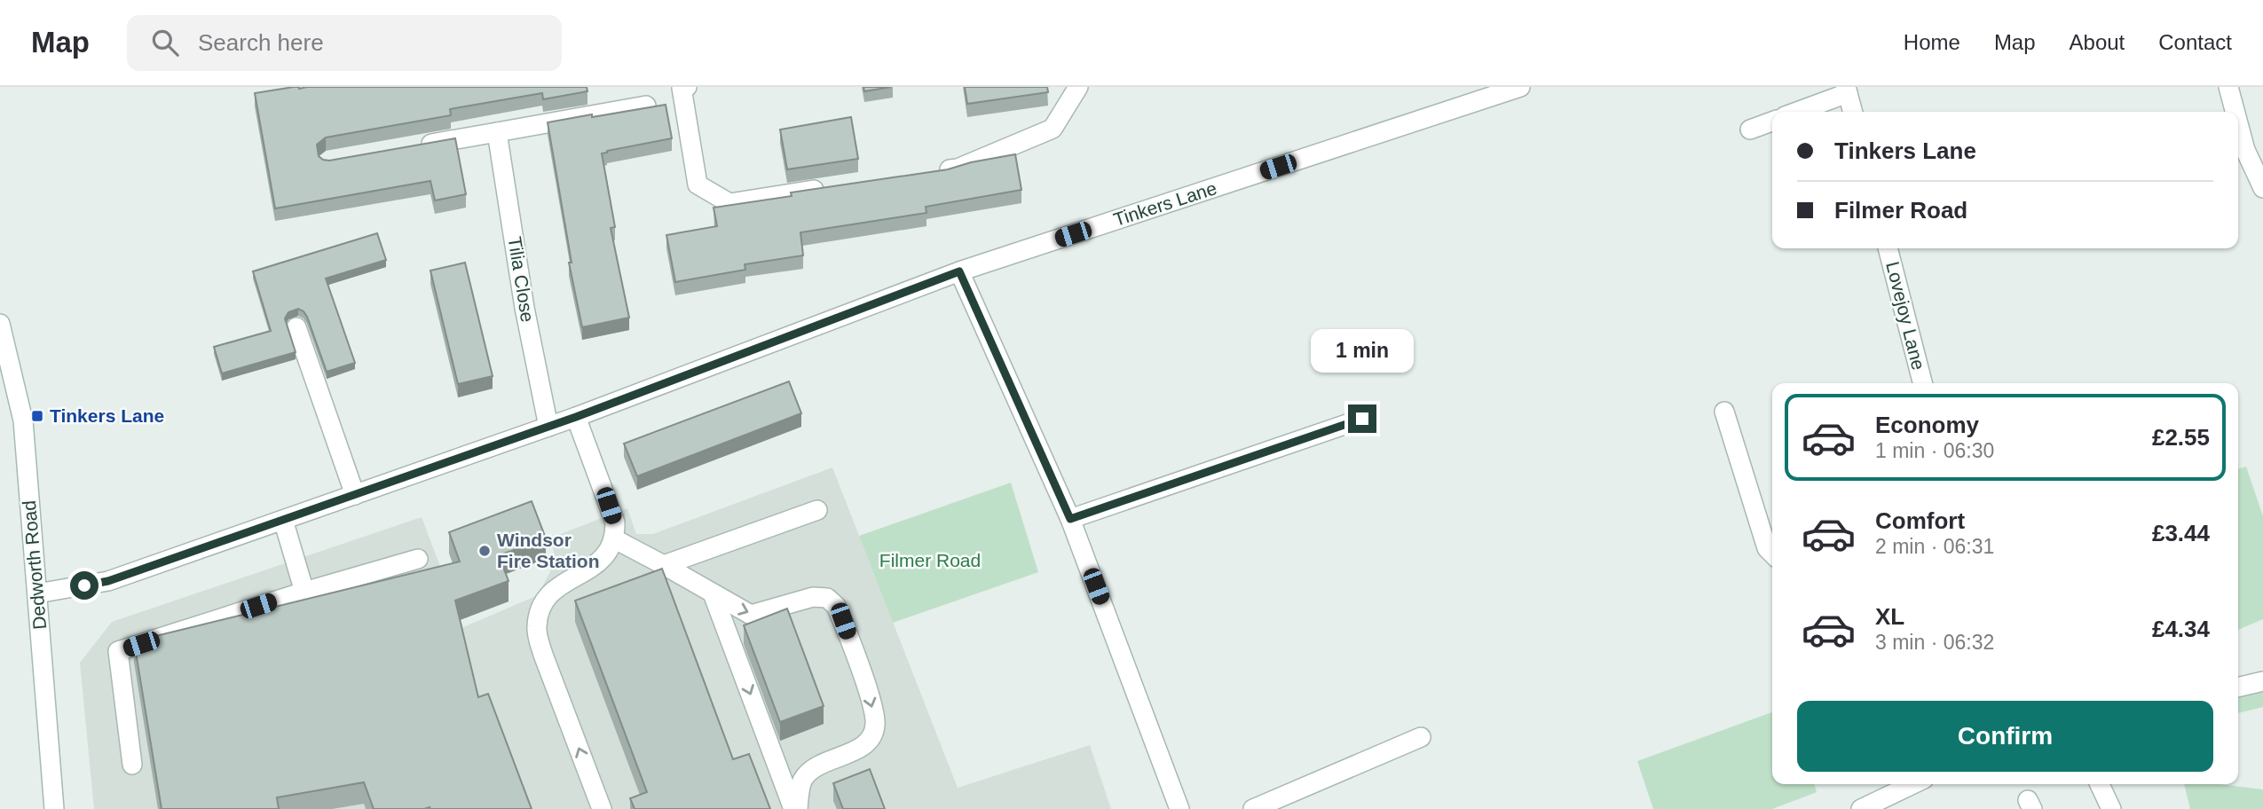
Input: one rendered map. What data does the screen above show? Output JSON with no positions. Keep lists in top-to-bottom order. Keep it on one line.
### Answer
{"streets":{"street":["Tinkers Lane","Tilia Close","Lovejoy Lane","Dedworth Road"]},"crossings":[["Tinkers Lane","Tilia Close"],["Tinkers Lane","Dedworth Road"]],"parks":["Filmer Road"],"places":{"transit":["Tinkers Lane"],"other":["Windsor Fire Station"]},"page":{"header":"Map","search":"Search here","nav":["Home","Map","About","Contact"],"banner":["Tinkers Lane","Filmer Road"],"bubble":"1 min","list":[{"name":"Economy","note":"1 min · 06:30","value":"£2.55"},{"name":"Comfort","note":"2 min · 06:31","value":"£3.44"},{"name":"XL","note":"3 min · 06:32","value":"£4.34"}],"buttons":"Confirm"}}
